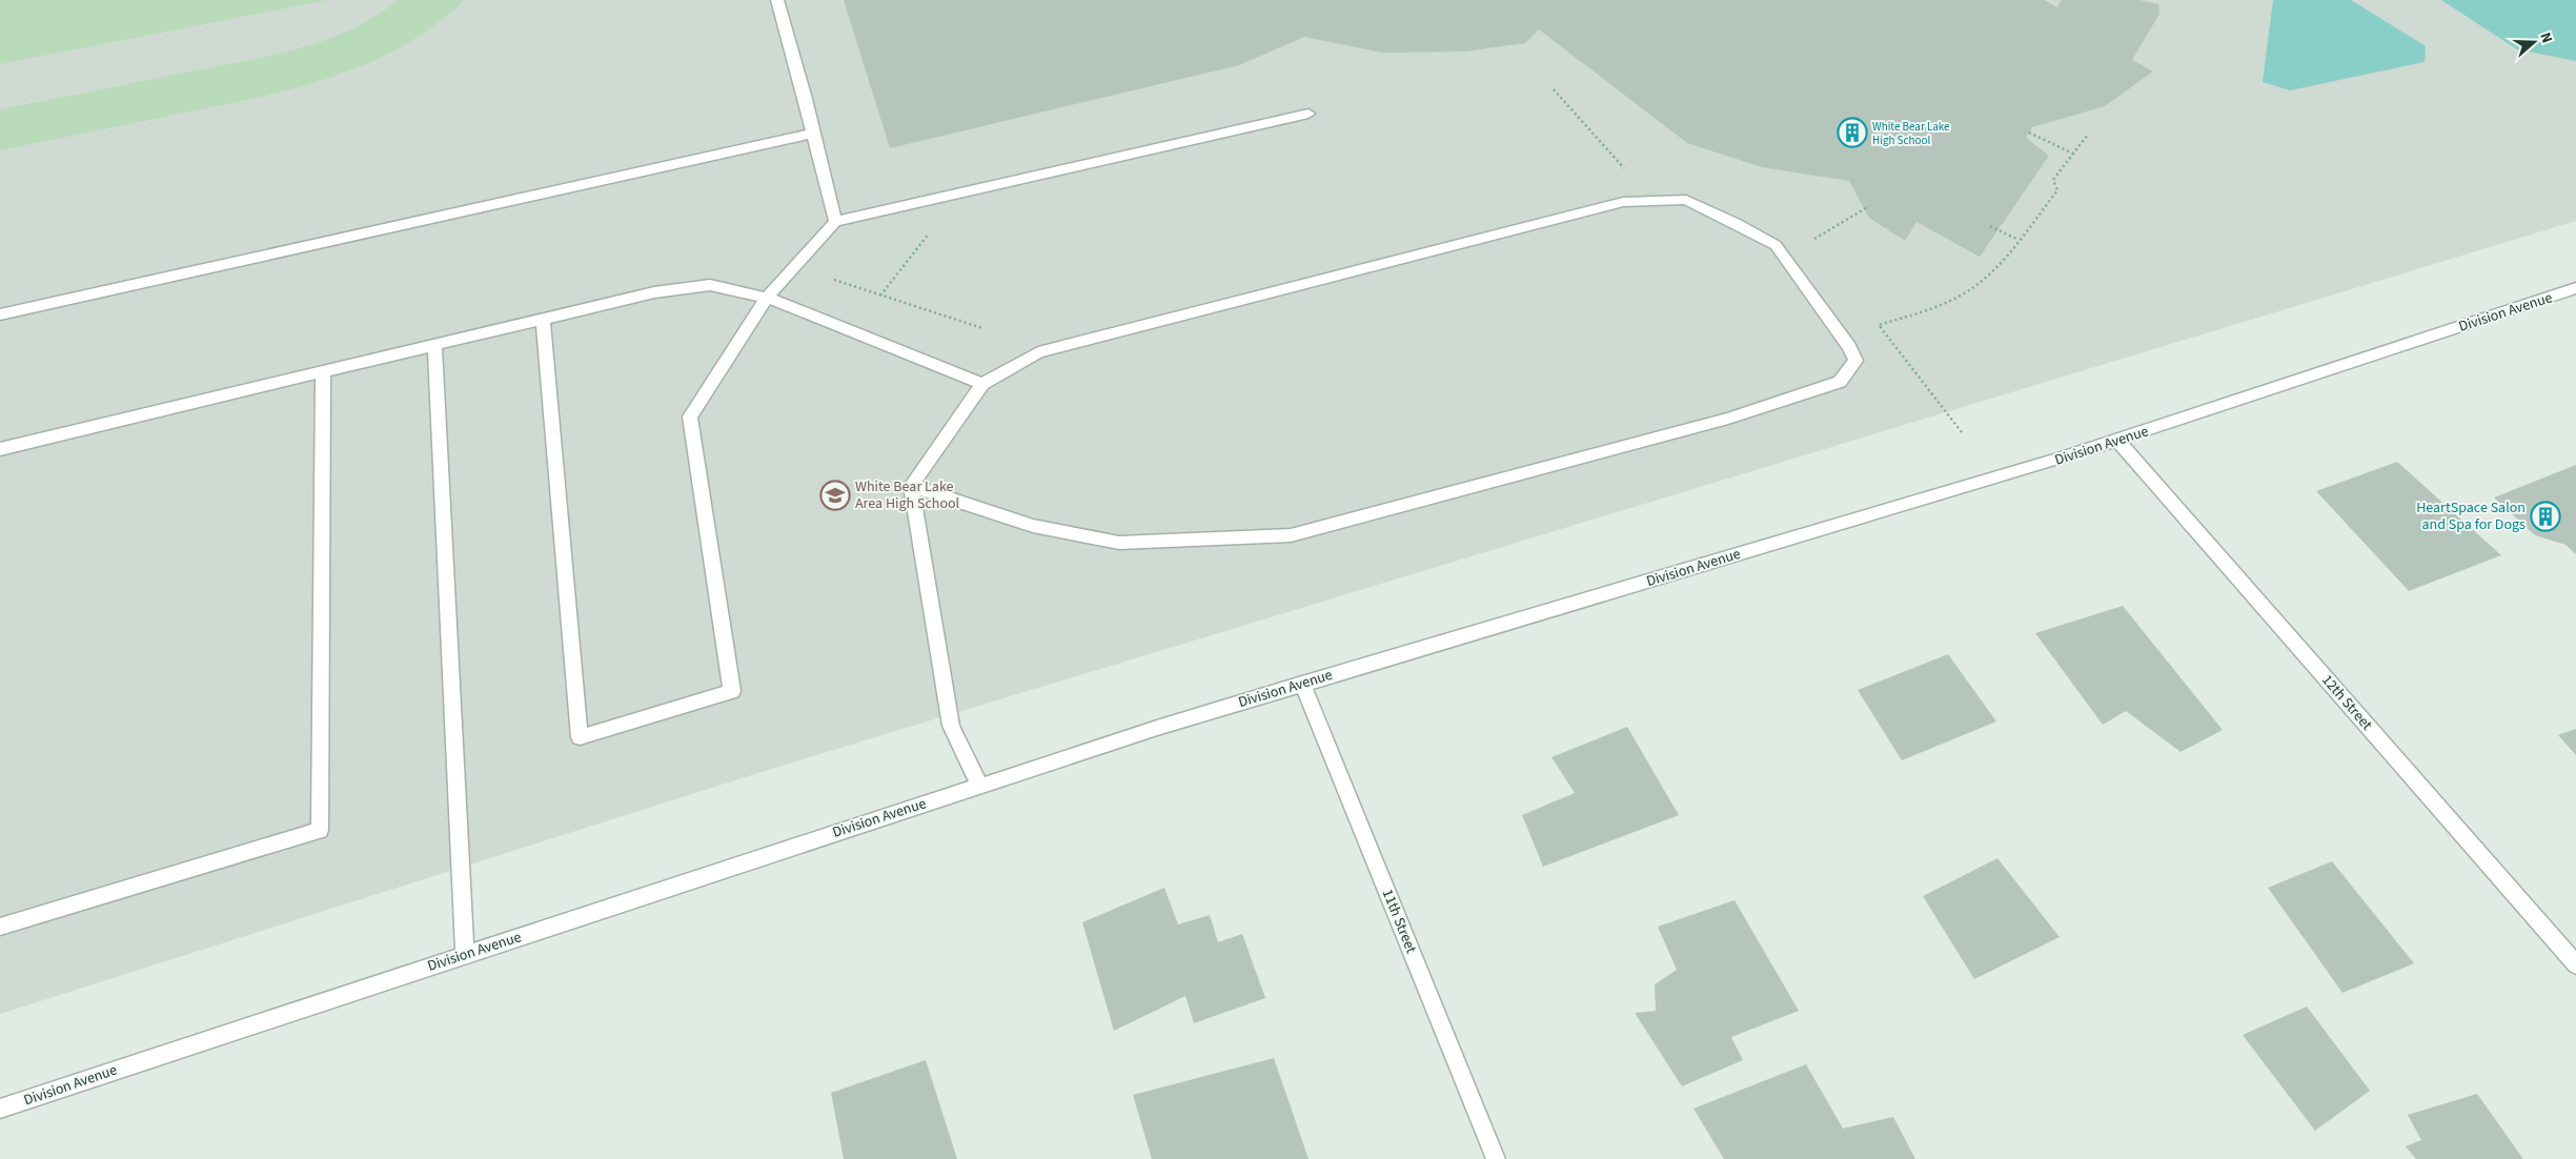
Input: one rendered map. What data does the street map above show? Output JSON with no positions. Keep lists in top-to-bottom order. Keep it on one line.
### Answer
{"streets":{"street":["Division Avenue","12th Street","11th Street"]},"crossings":[["Division Avenue","12th Street"],["Division Avenue","11th Street"]],"places":{"building":["White Bear Lake High School","HeartSpace Salon and Spa for Dogs"],"school or university":["White Bear Lake Area High School"]},"north":"right"}
